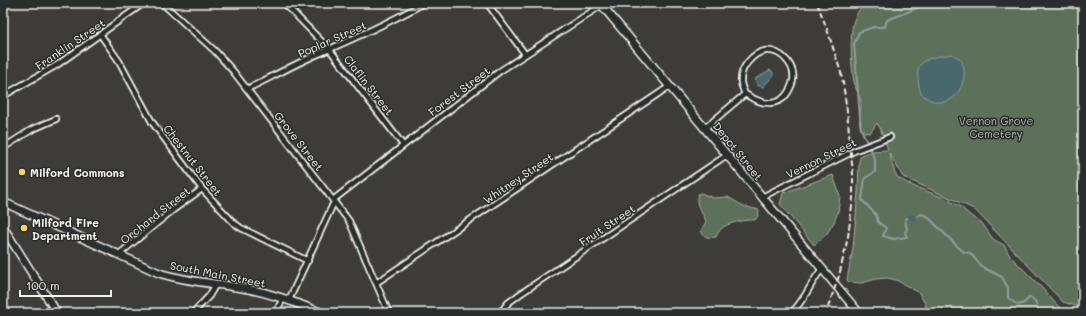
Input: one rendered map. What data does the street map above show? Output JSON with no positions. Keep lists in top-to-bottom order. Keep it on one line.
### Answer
{"streets":{"main road":["Depot Street","South Main Street"],"street":["Poplar Street","Franklin Street","Claflin Street","Forest Street","Grove Street","Vernon Street","Chestnut Street","Whitney Street","Orchard Street","Fruit Street"]},"crossings":[["Poplar Street","Claflin Street"],["Poplar Street","Grove Street"],["Franklin Street","Chestnut Street"],["Claflin Street","Forest Street"],["Forest Street","Grove Street"],["Forest Street","Depot Street"],["Forest Street","Chestnut Street"],["Forest Street","South Main Street"],["Grove Street","Whitney Street"],["Depot Street","Vernon Street"],["Depot Street","Whitney Street"],["Depot Street","Fruit Street"],["Chestnut Street","Orchard Street"],["Orchard Street","South Main Street"]],"parks":["Vernon Grove Cemetery"],"places":["Milford Commons","Milford Fire Department"],"scale_bar":"100 m"}
